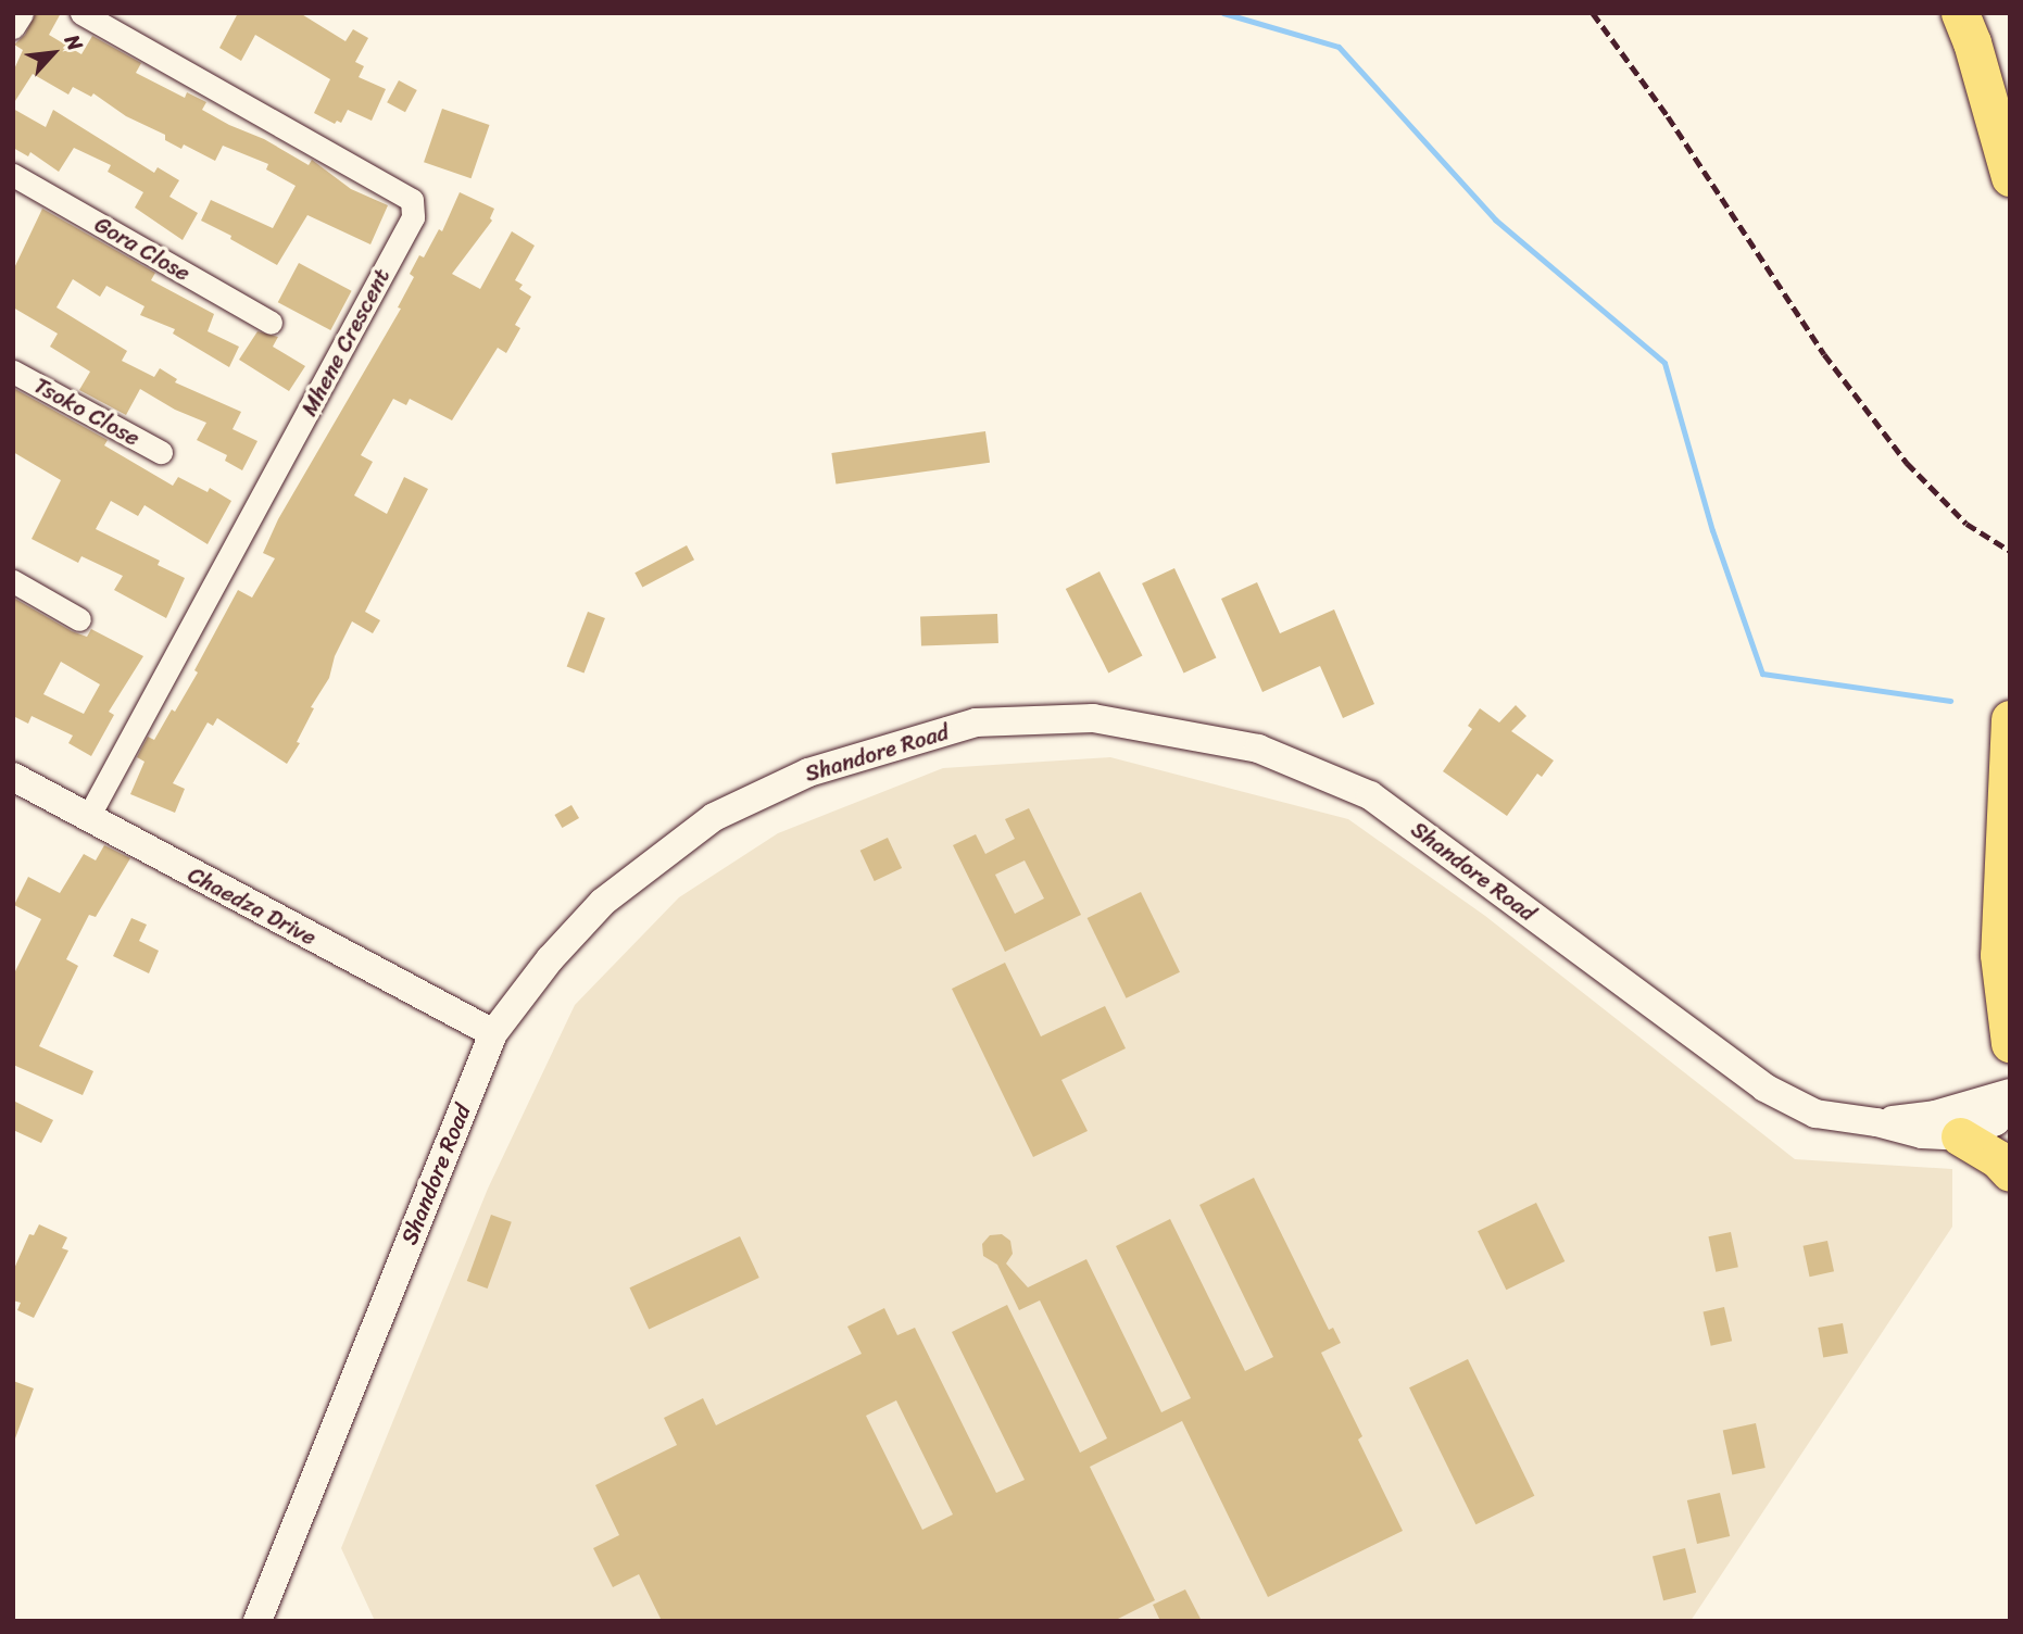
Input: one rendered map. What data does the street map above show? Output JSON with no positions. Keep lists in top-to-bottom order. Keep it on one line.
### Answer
{"streets":{"street":["Gora Close","Mhene Crescent","Tsoko Close","Shandore Road","Chaedza Drive"]},"crossings":[["Mhene Crescent","Chaedza Drive"],["Shandore Road","Chaedza Drive"]],"north":"top right"}
